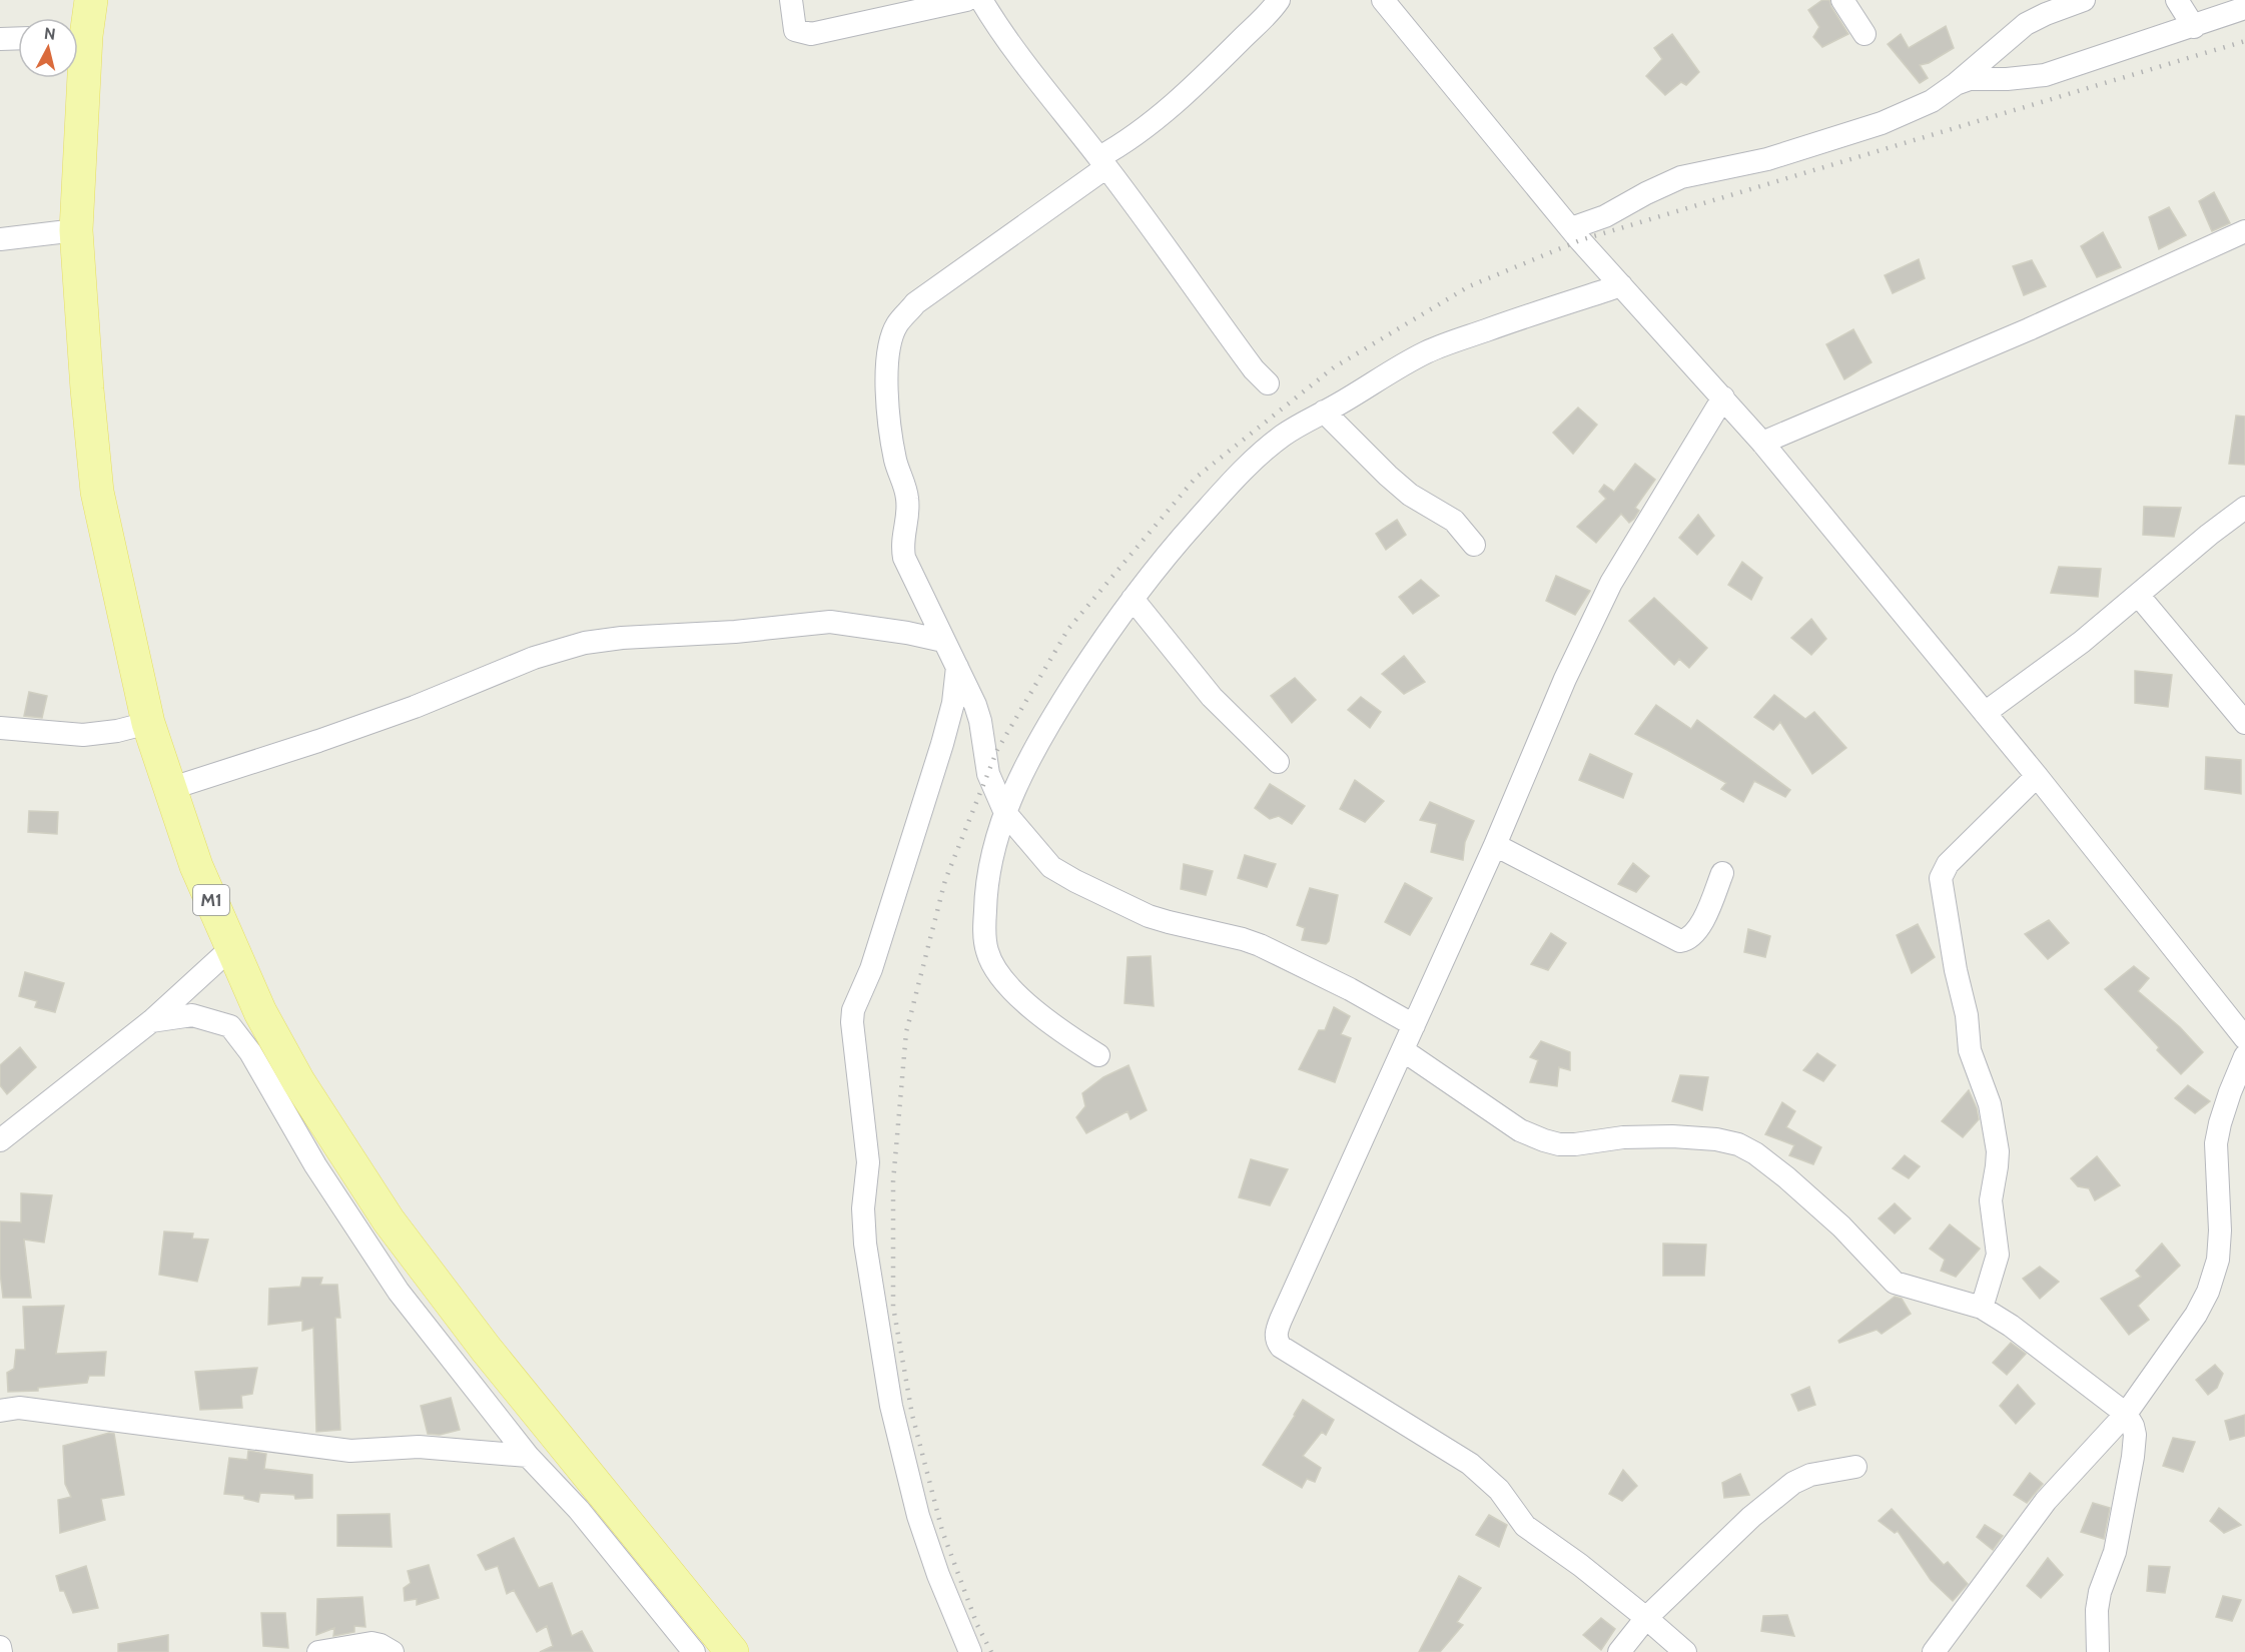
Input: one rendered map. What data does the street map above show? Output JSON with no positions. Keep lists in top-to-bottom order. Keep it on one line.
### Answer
{"streets":{"main road":["M1"]},"north":"top"}
